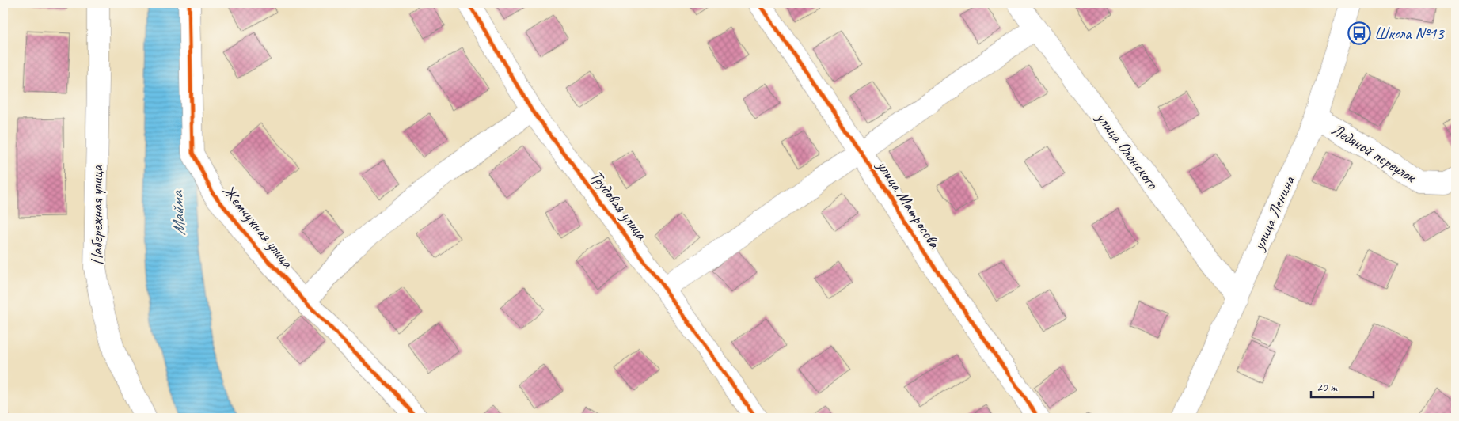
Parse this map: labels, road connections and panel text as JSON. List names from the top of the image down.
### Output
{
  "streets": {
    "street": [
      "улица Олонского",
      "Ледяной переулок",
      "улица Матросова",
      "Трудовая улица",
      "улица Ленина",
      "Набережная улица",
      "Жемчужная улица"
    ]
  },
  "crossings": [
    ["улица Олонского", "улица Ленина"],
    ["Ледяной переулок", "улица Ленина"]
  ],
  "water": ["Майма"],
  "places": {
    "bus stop": ["Школа №13"]
  },
  "scale_bar": "20 m"
}
